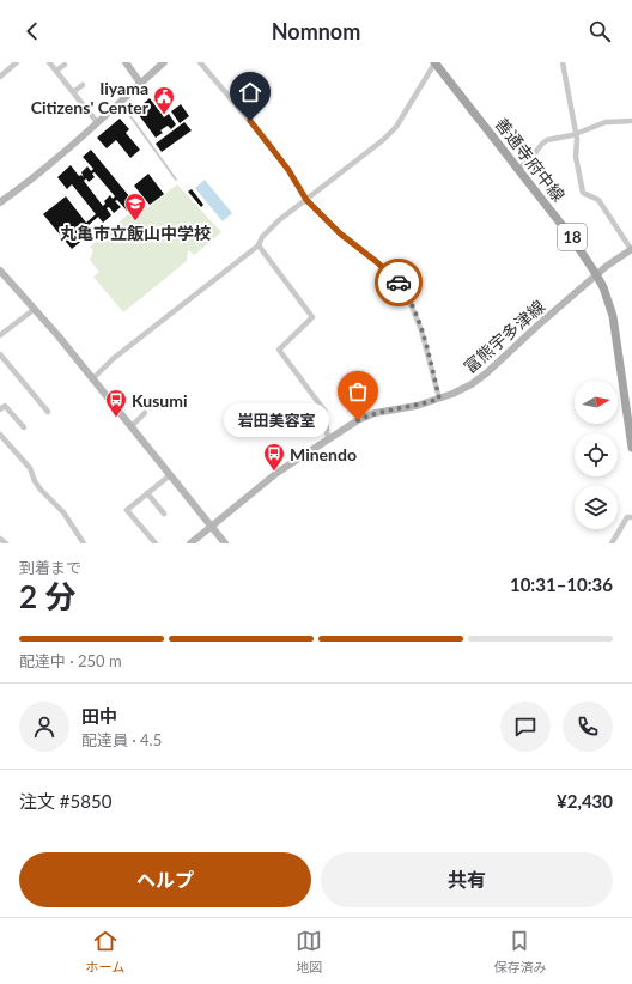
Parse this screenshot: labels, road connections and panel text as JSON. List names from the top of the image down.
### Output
{
  "streets": {
    "main road": ["善通寺府中線", "18"],
    "street": ["富熊宇多津線"]
  },
  "crossings": [
    ["善通寺府中線", "富熊宇多津線"]
  ],
  "places": {
    "public building": ["Iiyama Citizens' Center"],
    "school or university": ["丸亀市立飯山中学校"],
    "bus stop": ["Kusumi", "Minendo"],
    "other": ["岩田美容室"]
  },
  "north": "right",
  "page": {
    "header": "Nomnom",
    "bubble": "岩田美容室",
    "heading": ["2 分", "到着まで", "10:31–10:36"],
    "panel": [
      "田中",
      "配達員 · 4.5",
      "注文 #5850",
      "¥2,430"
    ],
    "bar": "配達中 · 250 m",
    "buttons": ["ヘルプ", "共有"],
    "tabs": ["ホーム", "地図", "保存済み"]
  }
}
